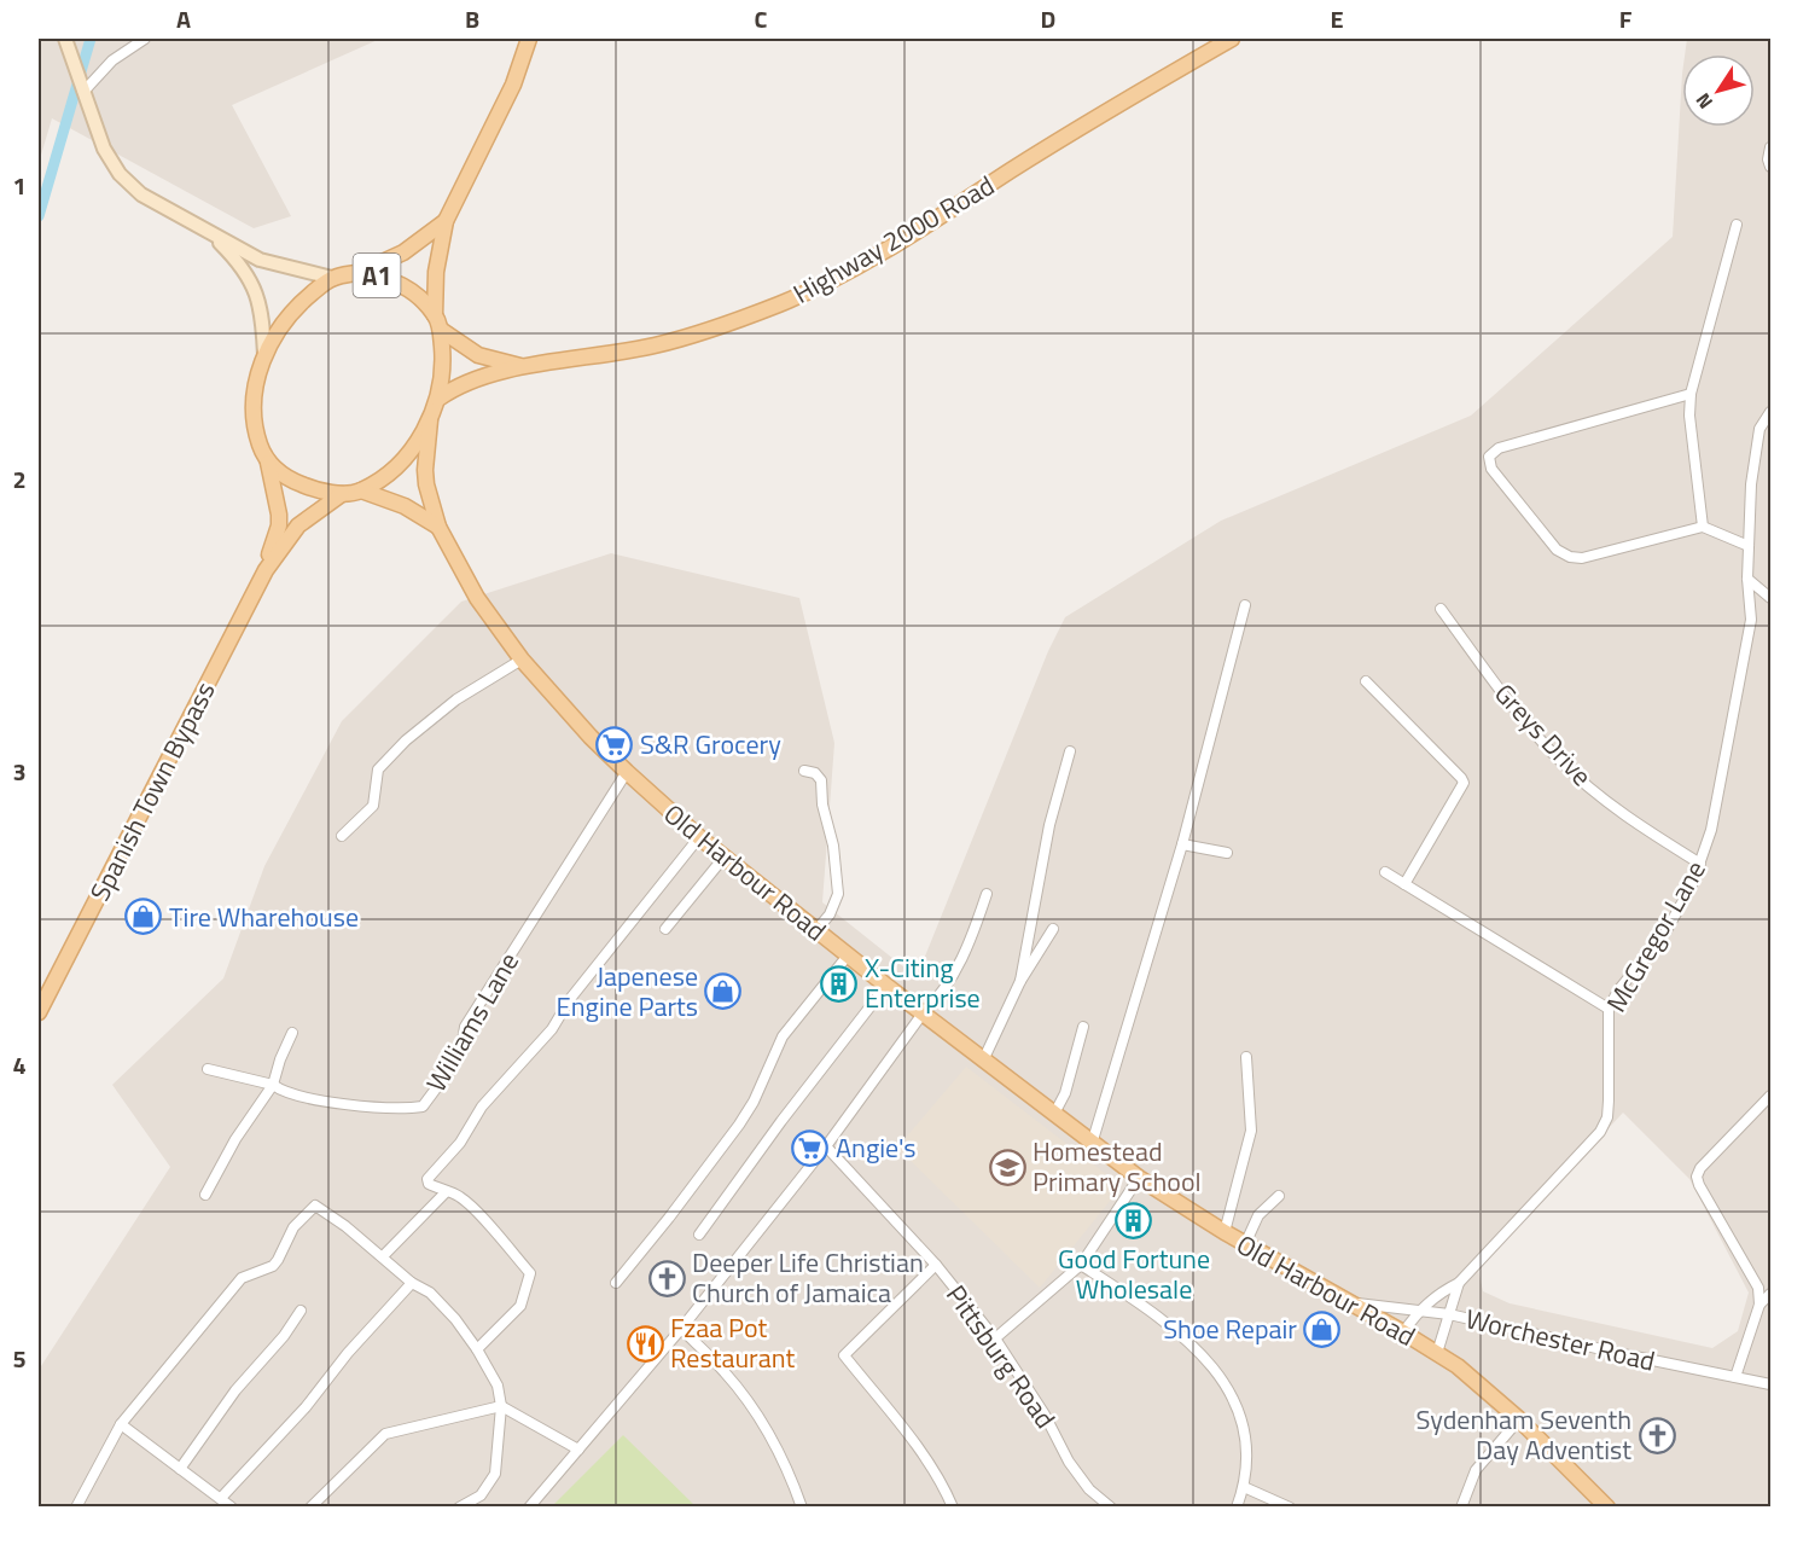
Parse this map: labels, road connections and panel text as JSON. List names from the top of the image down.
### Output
{
  "streets": {
    "main road": [
      "Highway 2000 Road",
      "A1",
      "Spanish Town Bypass",
      "Old Harbour Road"
    ],
    "street": [
      "Greys Drive",
      "McGregor Lane",
      "Williams Lane",
      "Worchester Road",
      "Pittsburg Road"
    ]
  },
  "crossings": [
    ["Highway 2000 Road", "A1"],
    ["Highway 2000 Road", "Spanish Town Bypass"],
    ["Highway 2000 Road", "Old Harbour Road"],
    ["A1", "Spanish Town Bypass"],
    ["A1", "Old Harbour Road"],
    ["Greys Drive", "McGregor Lane"],
    ["Spanish Town Bypass", "Old Harbour Road"],
    ["Old Harbour Road", "McGregor Lane"],
    ["Old Harbour Road", "Williams Lane"],
    ["Old Harbour Road", "Worchester Road"],
    ["McGregor Lane", "Worchester Road"]
  ],
  "places": {
    "supermarket": ["S&R Grocery", "Angie's"],
    "shop": ["Tire Wharehouse", "Japenese Engine Parts", "Shoe Repair"],
    "building": ["X-Citing Enterprise", "Good Fortune Wholesale"],
    "school or university": ["Homestead Primary School"],
    "church": ["Deeper Life Christian Church of Jamaica", "Sydenham Seventh Day Adventist"],
    "restaurant": ["Fzaa Pot Restaurant"]
  },
  "north": "bottom left",
  "grid": {
    "columns": [
      "A",
      "B",
      "C",
      "D",
      "E",
      "F"
    ],
    "rows": [
      "1",
      "2",
      "3",
      "4",
      "5"
    ]
  }
}
